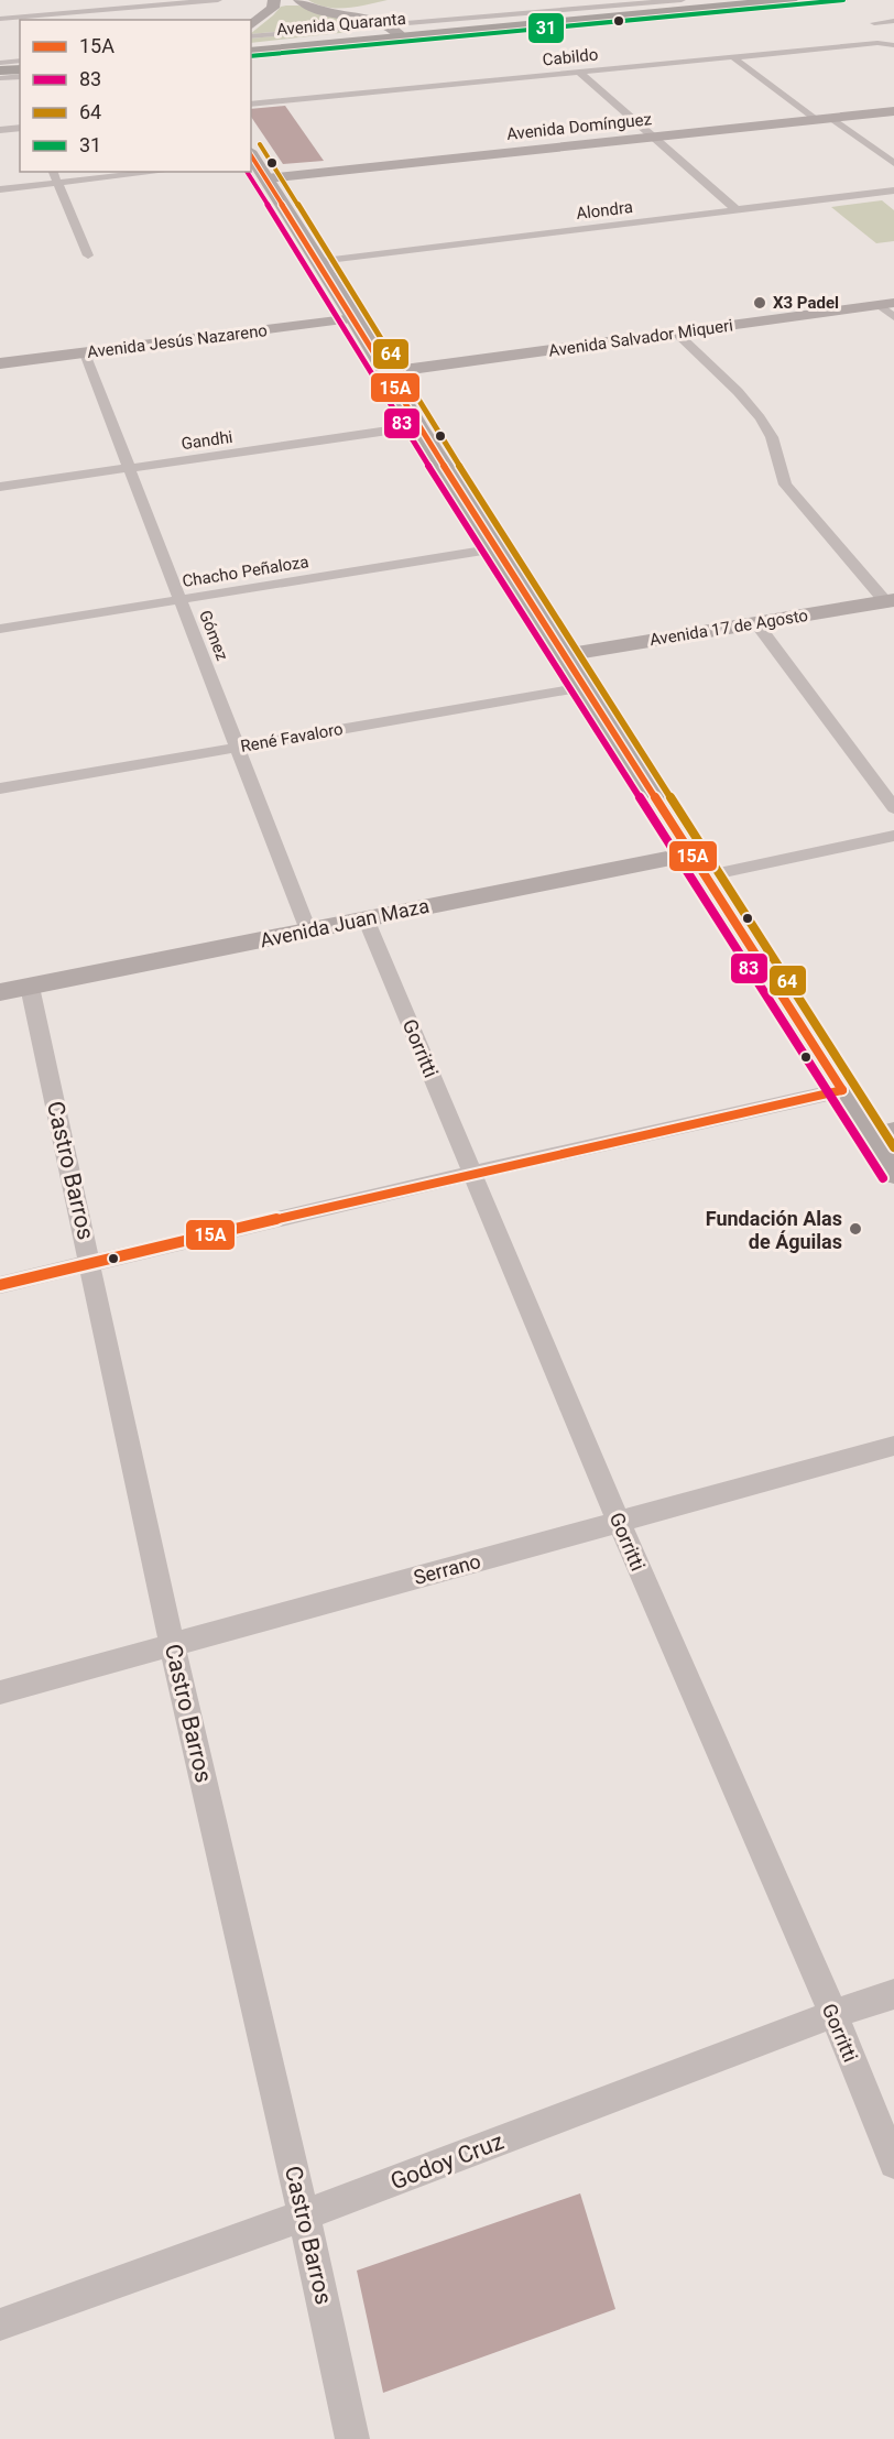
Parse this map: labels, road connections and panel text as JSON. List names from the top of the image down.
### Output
{
  "streets": {
    "highway": ["Avenida Quaranta"],
    "main road": [
      "Avenida Domínguez",
      "Avenida Salvador Miqueri",
      "Avenida Jesús Nazareno",
      "Avenida 17 de Agosto",
      "Avenida Juan Maza"
    ],
    "street": [
      "Cabildo",
      "Alondra",
      "Gandhi",
      "Chacho Peñaloza",
      "Gómez",
      "René Favaloro",
      "Gorritti",
      "Castro Barros",
      "Serrano",
      "Godoy Cruz"
    ]
  },
  "crossings": [
    ["Avenida Jesús Nazareno", "Gómez"],
    ["Gandhi", "Gómez"],
    ["Chacho Peñaloza", "Gómez"],
    ["Gómez", "René Favaloro"],
    ["Gómez", "Avenida Juan Maza"],
    ["Avenida Juan Maza", "Gorritti"],
    ["Avenida Juan Maza", "Castro Barros"],
    ["Gorritti", "Serrano"],
    ["Gorritti", "Godoy Cruz"],
    ["Castro Barros", "Serrano"],
    ["Castro Barros", "Godoy Cruz"]
  ],
  "places": ["X3 Padel", "Fundación Alas de Águilas"],
  "lines": [
    "transit line 31",
    "transit line 64",
    "transit line 15A",
    "transit line 83"
  ],
  "legend": [
    "15A",
    "83",
    "64",
    "31"
  ]
}
